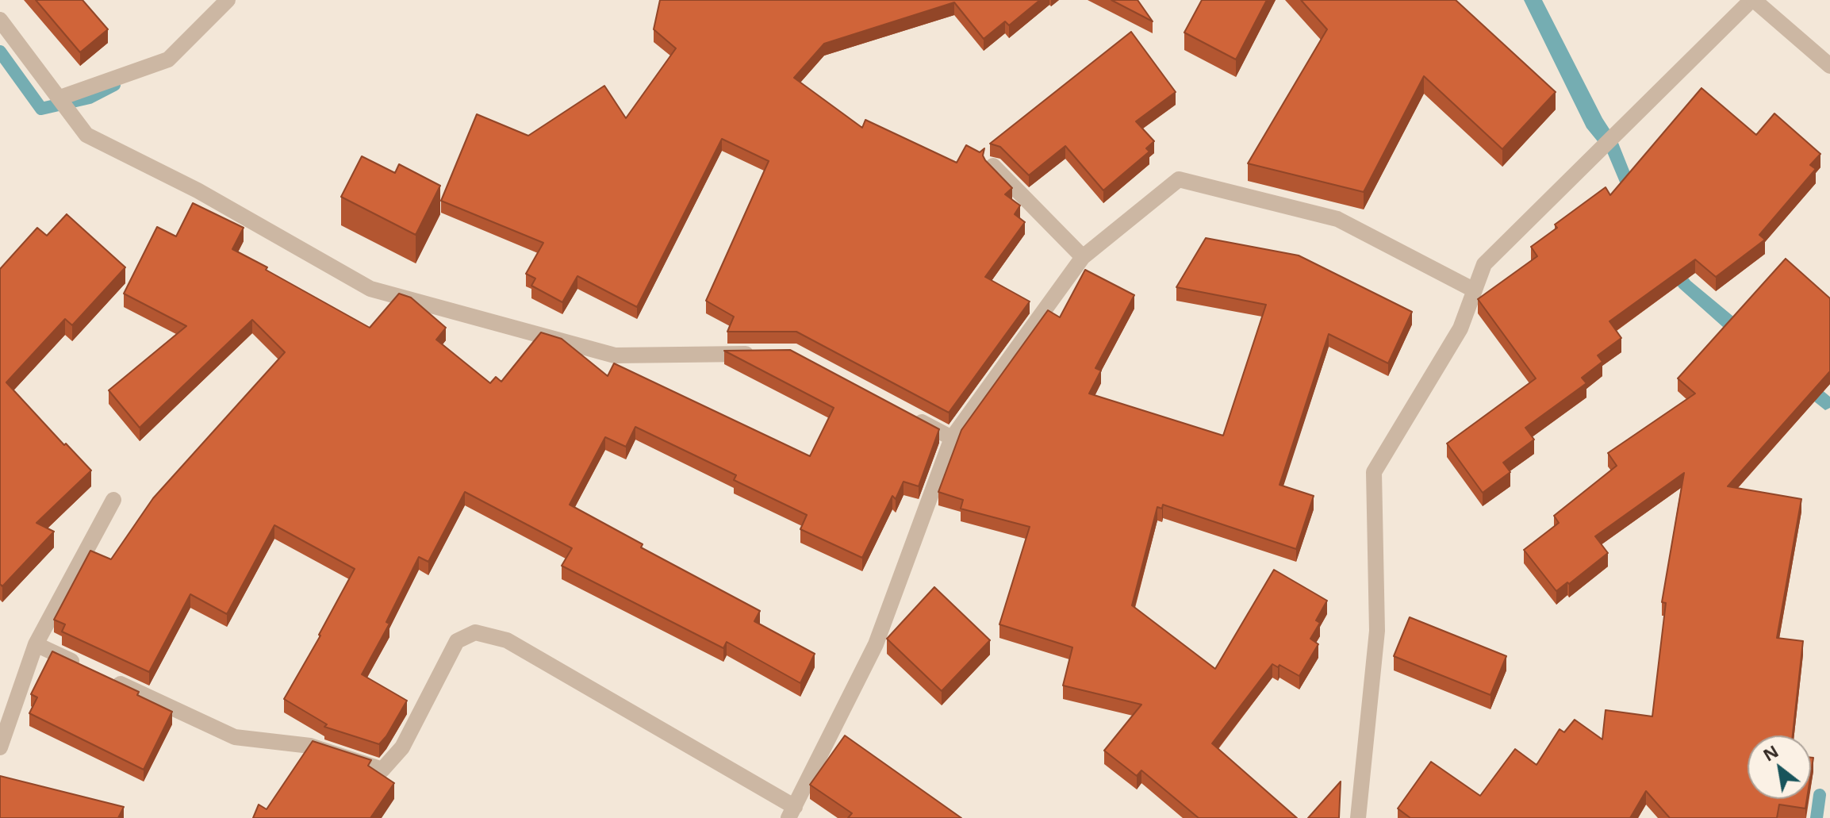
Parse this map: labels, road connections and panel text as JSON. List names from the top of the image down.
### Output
{
  "north": "top left"
}
